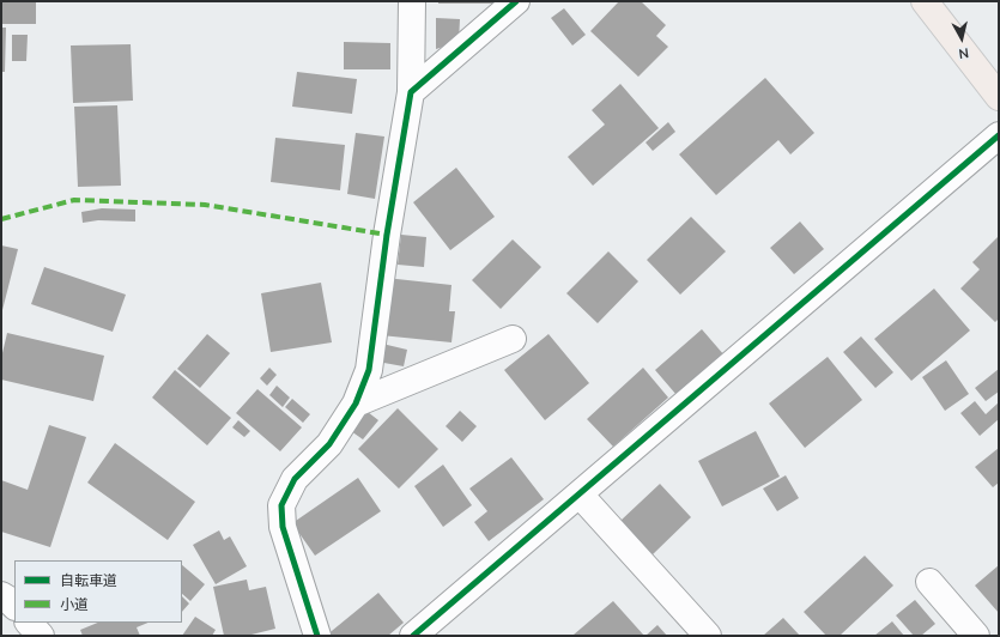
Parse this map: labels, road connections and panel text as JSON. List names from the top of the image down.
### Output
{
  "legend": ["自転車道", "小道"],
  "north": "bottom"
}
